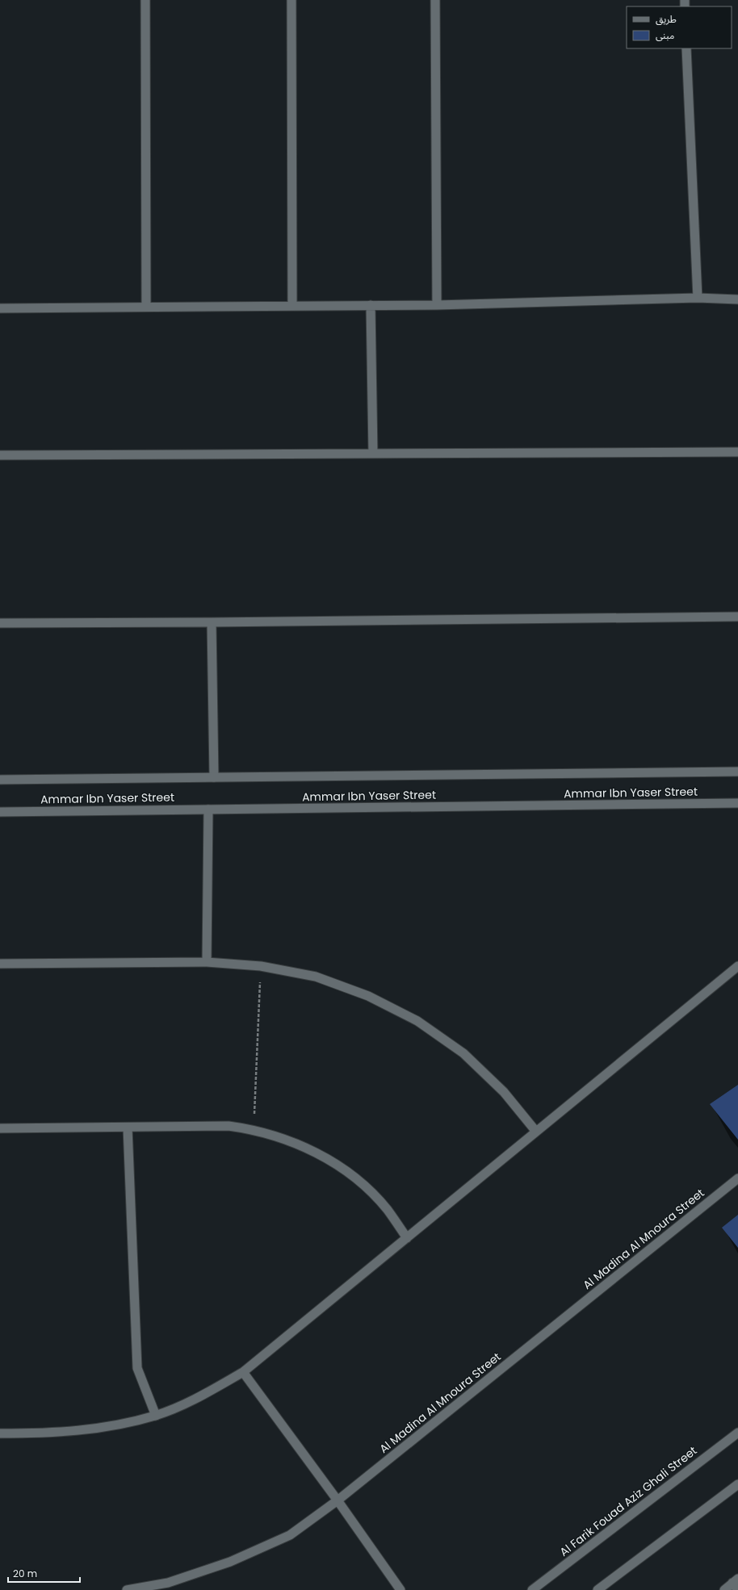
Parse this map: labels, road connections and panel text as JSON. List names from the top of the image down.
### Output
{
  "streets": {
    "street": ["Ammar Ibn Yaser Street", "Al Madina Al Mnoura Street", "Al Farik Fouad Aziz Ghali Street"]
  },
  "legend": ["طريق", "مبنى"],
  "scale_bar": "20 m"
}
